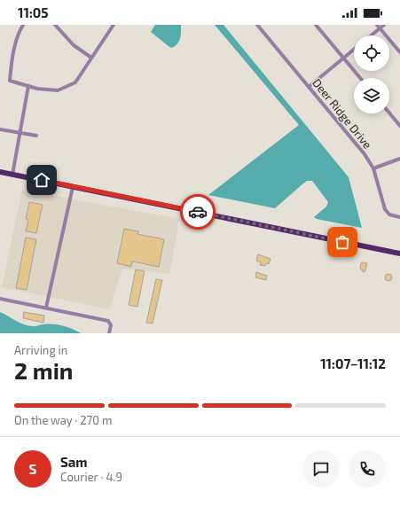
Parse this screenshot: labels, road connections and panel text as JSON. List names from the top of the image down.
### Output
{
  "streets": {
    "street": ["Deer Ridge Drive"]
  },
  "page": {
    "status": "11:05",
    "heading": ["2 min", "Arriving in", "11:07–11:12"],
    "panel": ["Sam", "Courier · 4.9"],
    "bar": "On the way · 270 m",
    "round": "S"
  }
}
